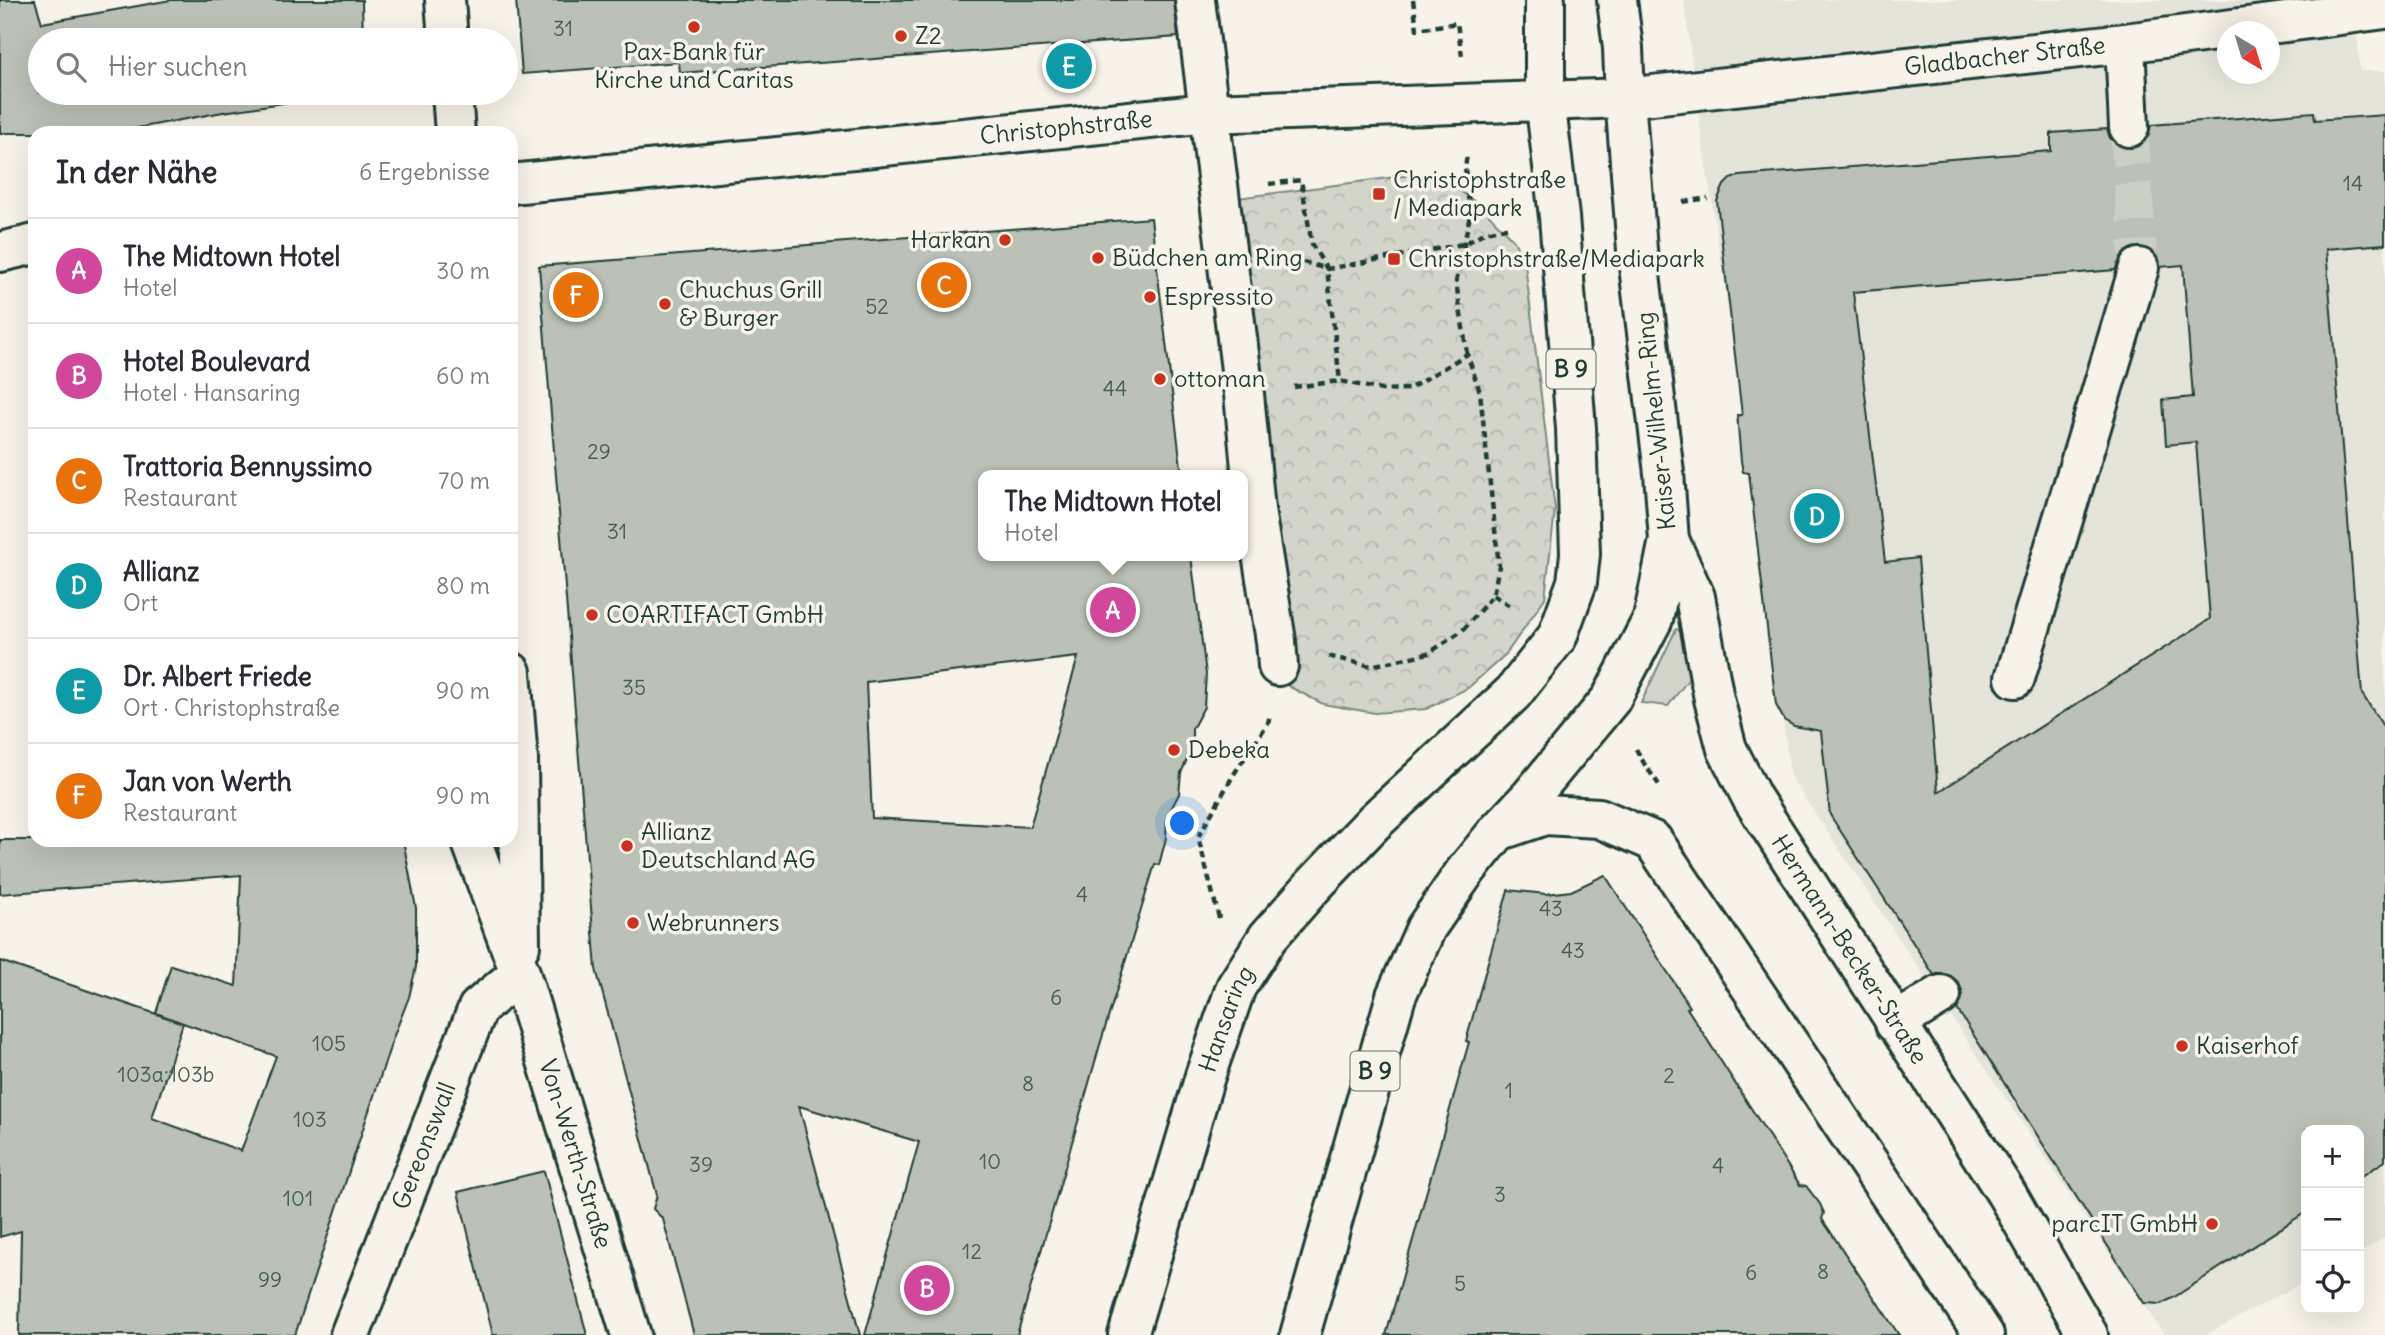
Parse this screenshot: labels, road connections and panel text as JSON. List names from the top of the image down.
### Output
{
  "streets": {
    "street": [
      "Gladbacher Straße",
      "Christophstraße",
      "B 9",
      "Kaiser-Wilhelm-Ring",
      "Hermann-Becker-Straße",
      "Hansaring",
      "Gereonswall",
      "Von-Werth-Straße"
    ]
  },
  "crossings": [
    ["Gladbacher Straße", "Christophstraße"],
    ["Gladbacher Straße", "Kaiser-Wilhelm-Ring"],
    ["Christophstraße", "B 9"],
    ["Christophstraße", "Kaiser-Wilhelm-Ring"],
    ["B 9", "Kaiser-Wilhelm-Ring"],
    ["B 9", "Hansaring"],
    ["Kaiser-Wilhelm-Ring", "Hermann-Becker-Straße"],
    ["Gereonswall", "Von-Werth-Straße"]
  ],
  "places": {
    "other": [
      "Pax-Bank für Kirche und Caritas",
      "Z2",
      "Harkan",
      "Büdchen am Ring",
      "Espressito",
      "Chuchus Grill & Burger",
      "ottoman",
      "COARTIFACT GmbH",
      "Debeka",
      "Allianz Deutschland AG",
      "Webrunners",
      "Kaiserhof",
      "parcIT GmbH"
    ],
    "transit": ["Christophstraße / Mediapark", "Christophstraße/Mediapark"]
  },
  "house_numbers": [
    "31",
    "14",
    "52",
    "44",
    "29",
    "31",
    "35",
    "4",
    "43",
    "43",
    "6",
    "105",
    "103a;103b",
    "2",
    "8",
    "1",
    "103",
    "10",
    "39",
    "4",
    "3",
    "101",
    "12",
    "8",
    "6",
    "99",
    "5"
  ],
  "north": "bottom right",
  "page": {
    "search": "Hier suchen",
    "pins": [
      "E",
      "C",
      "F",
      "D",
      "A",
      "B"
    ],
    "heading": ["In der Nähe", "6 Ergebnisse"],
    "list": [
      {
        "mark": "A",
        "name": "The Midtown Hotel",
        "note": "Hotel",
        "value": "30 m"
      },
      {
        "mark": "B",
        "name": "Hotel Boulevard",
        "note": "Hotel · Hansaring",
        "value": "60 m"
      },
      {
        "mark": "C",
        "name": "Trattoria Bennyssimo",
        "note": "Restaurant",
        "value": "70 m"
      },
      {
        "mark": "D",
        "name": "Allianz",
        "note": "Ort",
        "value": "80 m"
      },
      {
        "mark": "E",
        "name": "Dr. Albert Friede",
        "note": "Ort · Christophstraße",
        "value": "90 m"
      },
      {
        "mark": "F",
        "name": "Jan von Werth",
        "note": "Restaurant",
        "value": "90 m"
      }
    ],
    "popup": ["The Midtown Hotel", "Hotel"],
    "map_buttons": ["+", "−"]
  }
}
